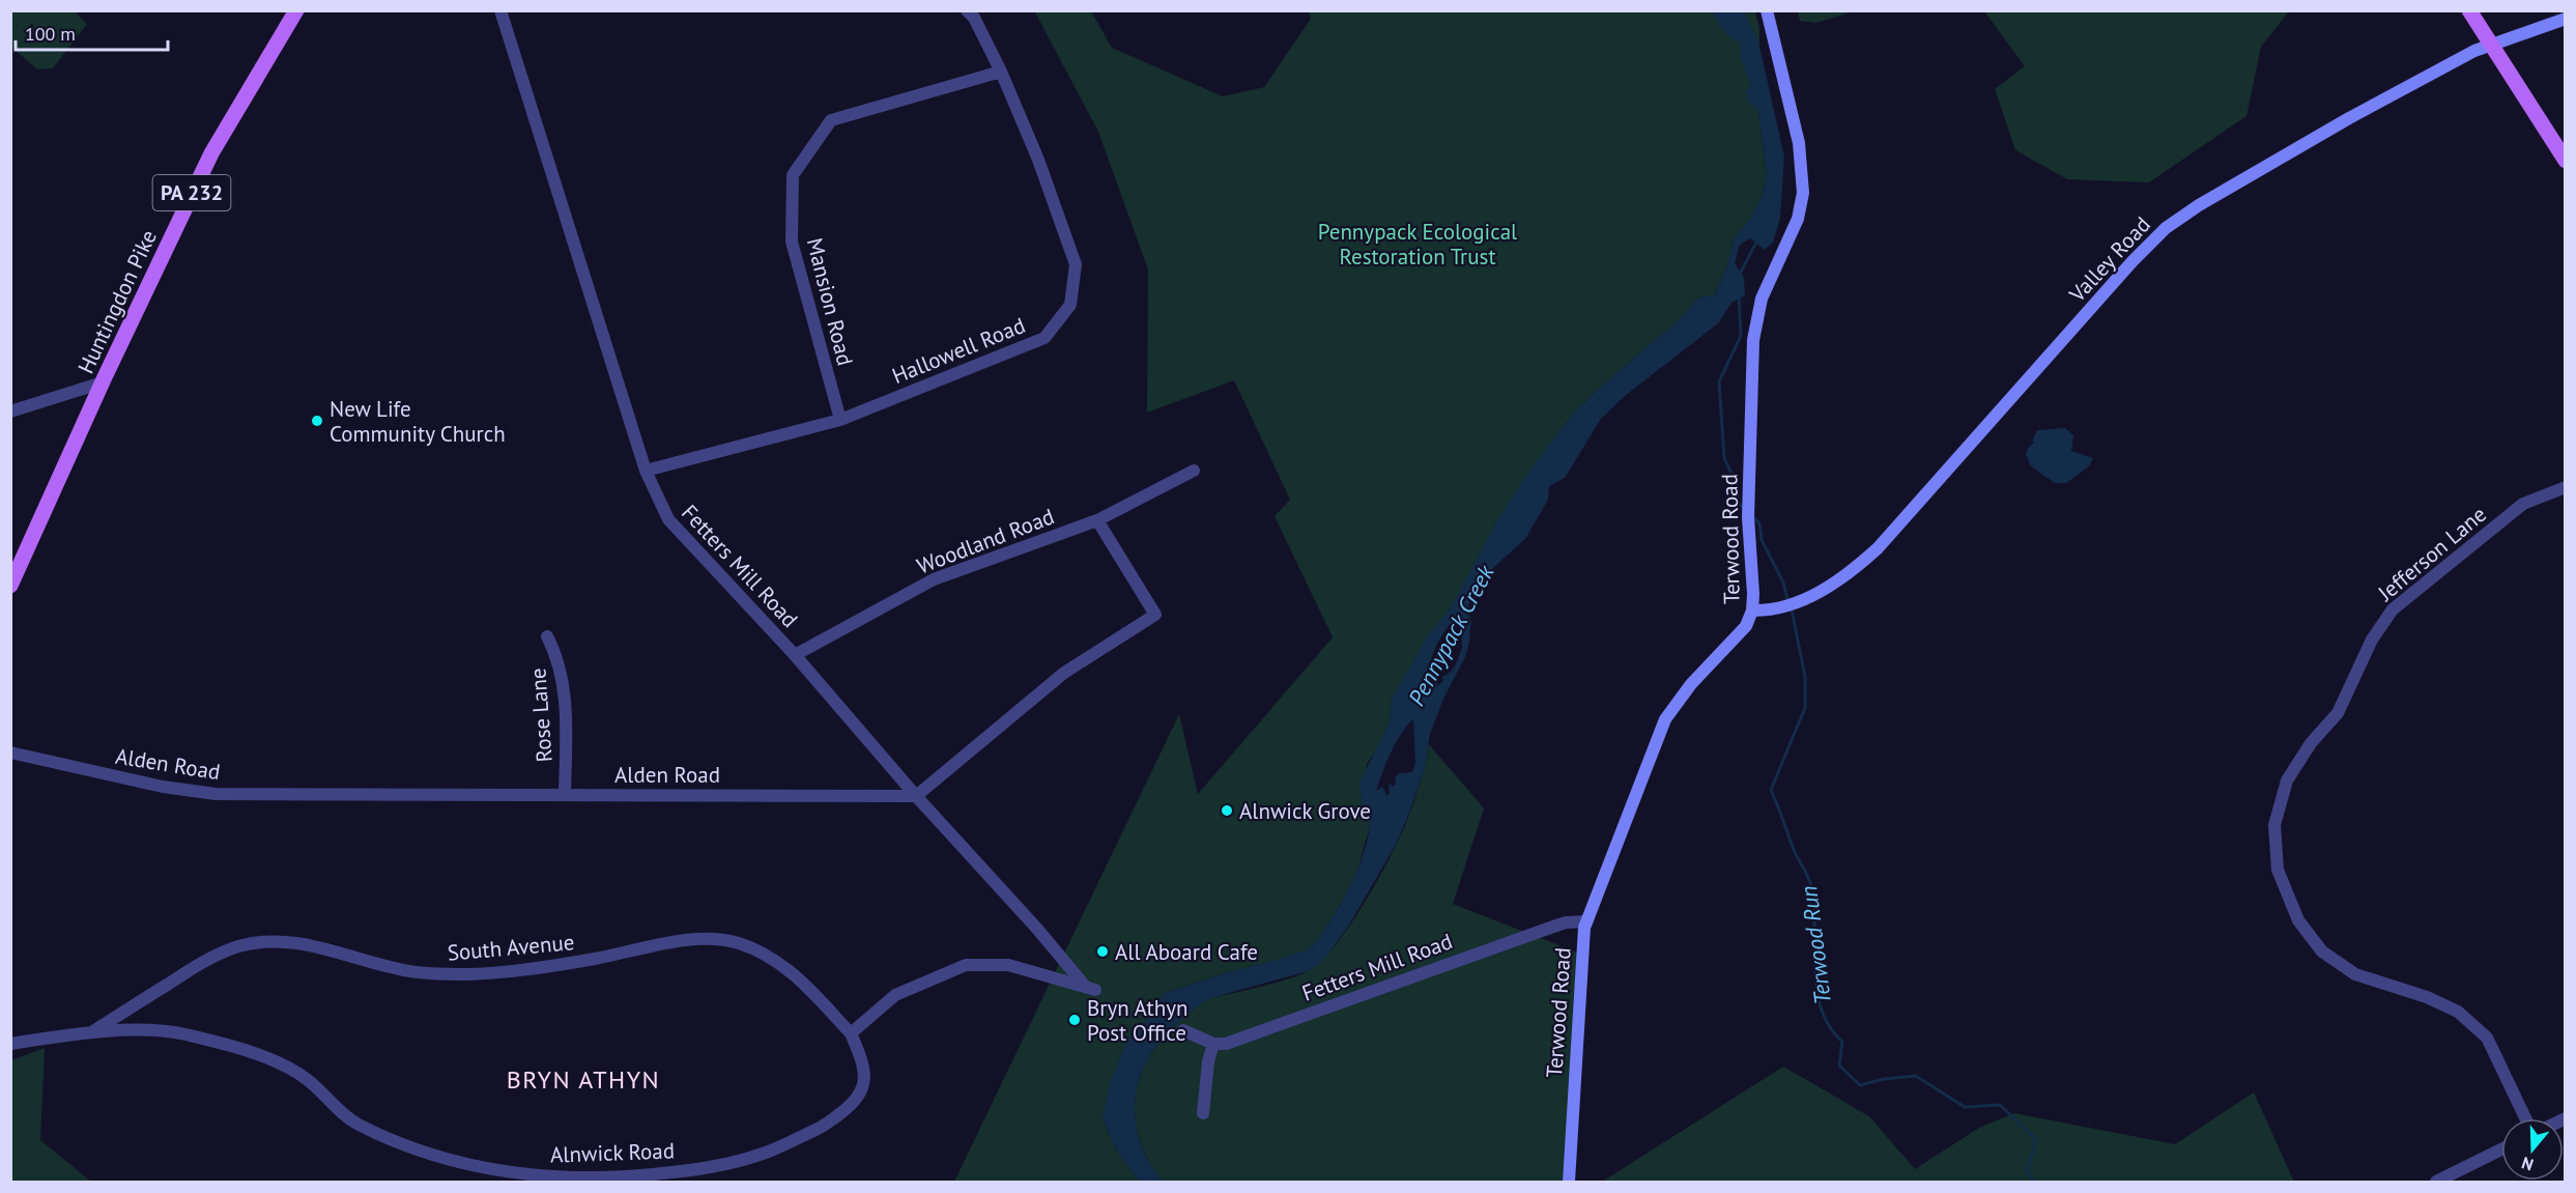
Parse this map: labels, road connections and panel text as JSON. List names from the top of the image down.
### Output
{
  "streets": {
    "main road": ["PA 232", "Huntingdon Pike"],
    "street": [
      "Valley Road",
      "Mansion Road",
      "Hallowell Road",
      "Terwood Road",
      "Woodland Road",
      "Jefferson Lane",
      "Fetters Mill Road",
      "Rose Lane",
      "Alden Road",
      "South Avenue",
      "Alnwick Road"
    ]
  },
  "crossings": [
    ["Valley Road", "Terwood Road"],
    ["Mansion Road", "Hallowell Road"],
    ["Hallowell Road", "Fetters Mill Road"],
    ["Terwood Road", "Fetters Mill Road"],
    ["Woodland Road", "Fetters Mill Road"],
    ["Fetters Mill Road", "Alden Road"],
    ["Fetters Mill Road", "South Avenue"],
    ["Fetters Mill Road", "Alnwick Road"],
    ["Rose Lane", "Alden Road"],
    ["South Avenue", "Alnwick Road"]
  ],
  "districts": ["BRYN ATHYN"],
  "water": ["Pennypack Creek", "Terwood Run"],
  "parks": ["Pennypack Ecological Restoration Trust"],
  "places": [
    "New Life Community Church",
    "Alnwick Grove",
    "All Aboard Cafe",
    "Bryn Athyn Post Office"
  ],
  "scale_bar": "100 m",
  "north": "bottom"
}
